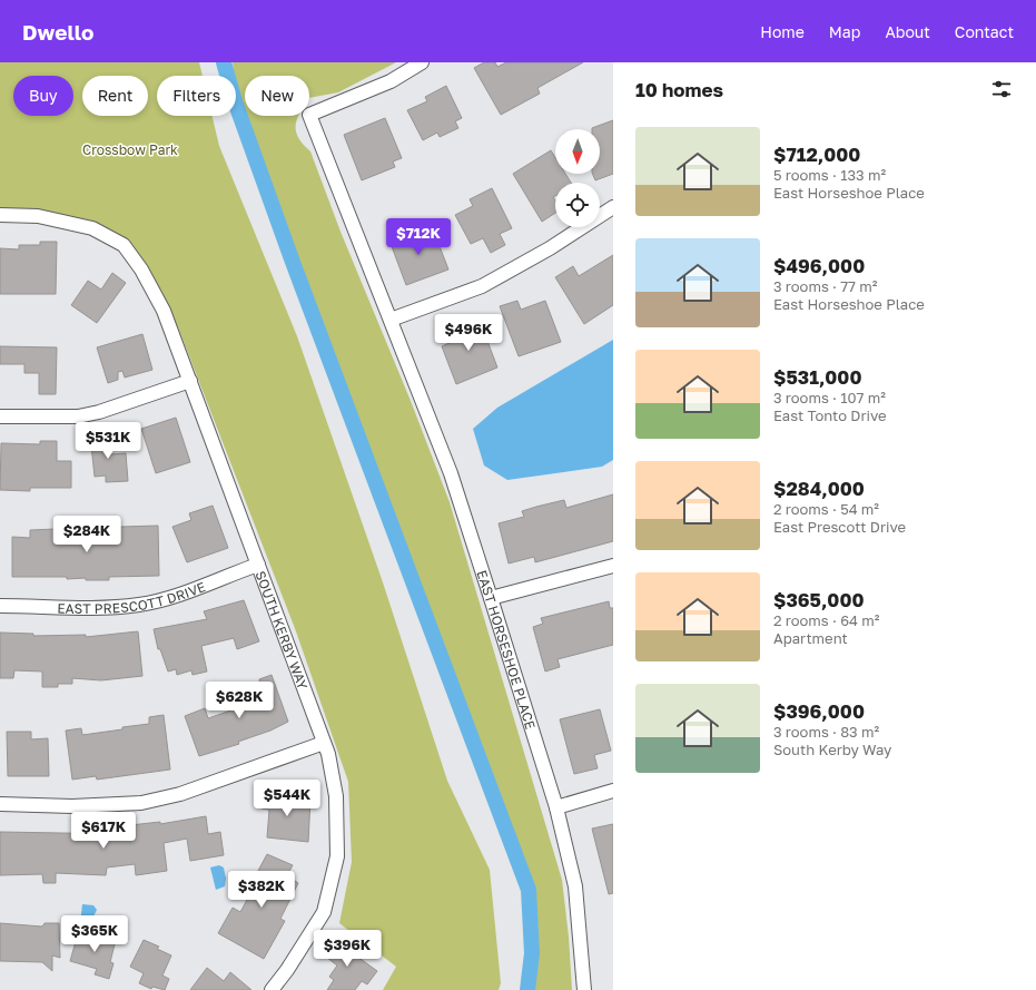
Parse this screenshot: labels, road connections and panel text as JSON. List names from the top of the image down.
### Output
{
  "streets": {
    "street": ["EAST PRESCOTT DRIVE", "SOUTH KERBY WAY", "EAST HORSESHOE PLACE"]
  },
  "crossings": [
    ["EAST PRESCOTT DRIVE", "SOUTH KERBY WAY"]
  ],
  "parks": ["Crossbow Park"],
  "north": "bottom",
  "page": {
    "header": "Dwello",
    "nav": [
      "Home",
      "Map",
      "About",
      "Contact"
    ],
    "heading": "10 homes",
    "chip": [
      "Buy",
      "Rent",
      "Filters",
      "New"
    ],
    "list": [
      {
        "name": "$712,000",
        "note": "5 rooms · 133 m² · East Horseshoe Place"
      },
      {
        "name": "$496,000",
        "note": "3 rooms · 77 m² · East Horseshoe Place"
      },
      {
        "name": "$531,000",
        "note": "3 rooms · 107 m² · East Tonto Drive"
      },
      {
        "name": "$284,000",
        "note": "2 rooms · 54 m² · East Prescott Drive"
      },
      {
        "name": "$365,000",
        "note": "2 rooms · 64 m² · Apartment"
      },
      {
        "name": "$396,000",
        "note": "3 rooms · 83 m² · South Kerby Way"
      }
    ],
    "price": [
      "$712K",
      "$496K",
      "$531K",
      "$284K",
      "$628K",
      "$544K",
      "$617K",
      "$382K",
      "$365K",
      "$396K"
    ]
  }
}
